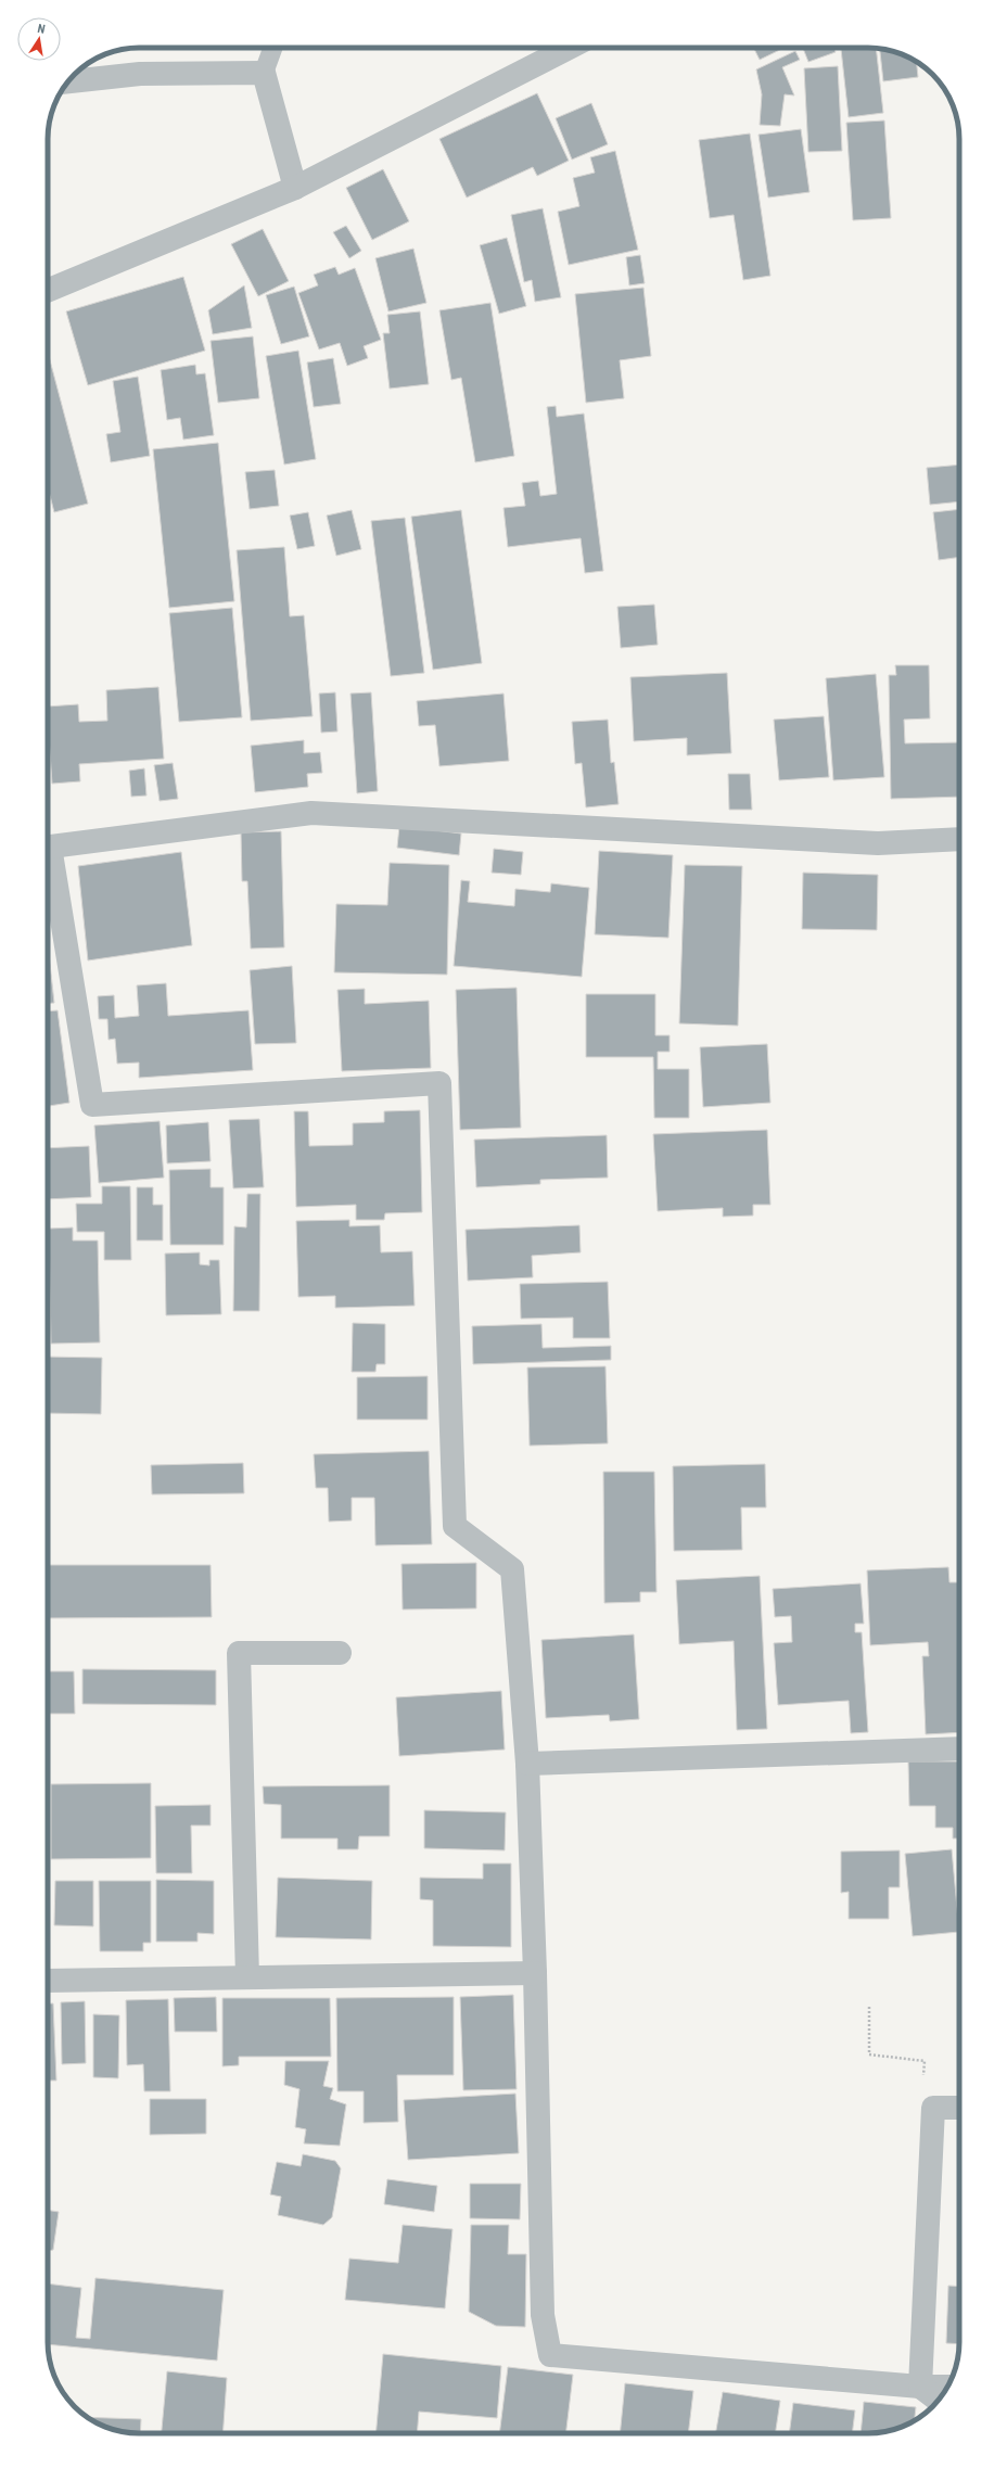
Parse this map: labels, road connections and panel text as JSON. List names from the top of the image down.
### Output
{
  "north": "top"
}
